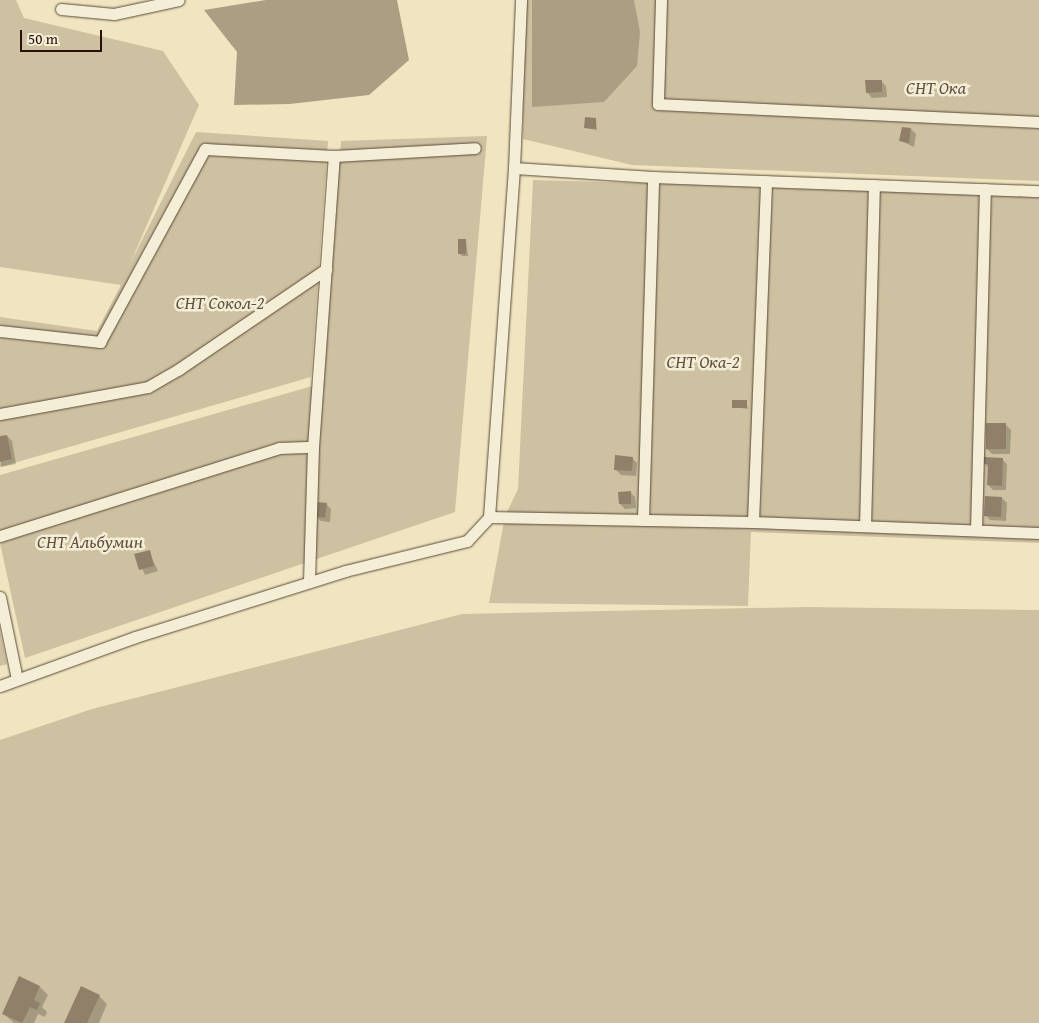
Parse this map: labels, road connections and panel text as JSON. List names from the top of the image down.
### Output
{
  "parks": [
    "СНТ Ока",
    "СНТ Сокол-2",
    "СНТ Ока-2",
    "СНТ Альбумин"
  ],
  "scale_bar": "50 m"
}
